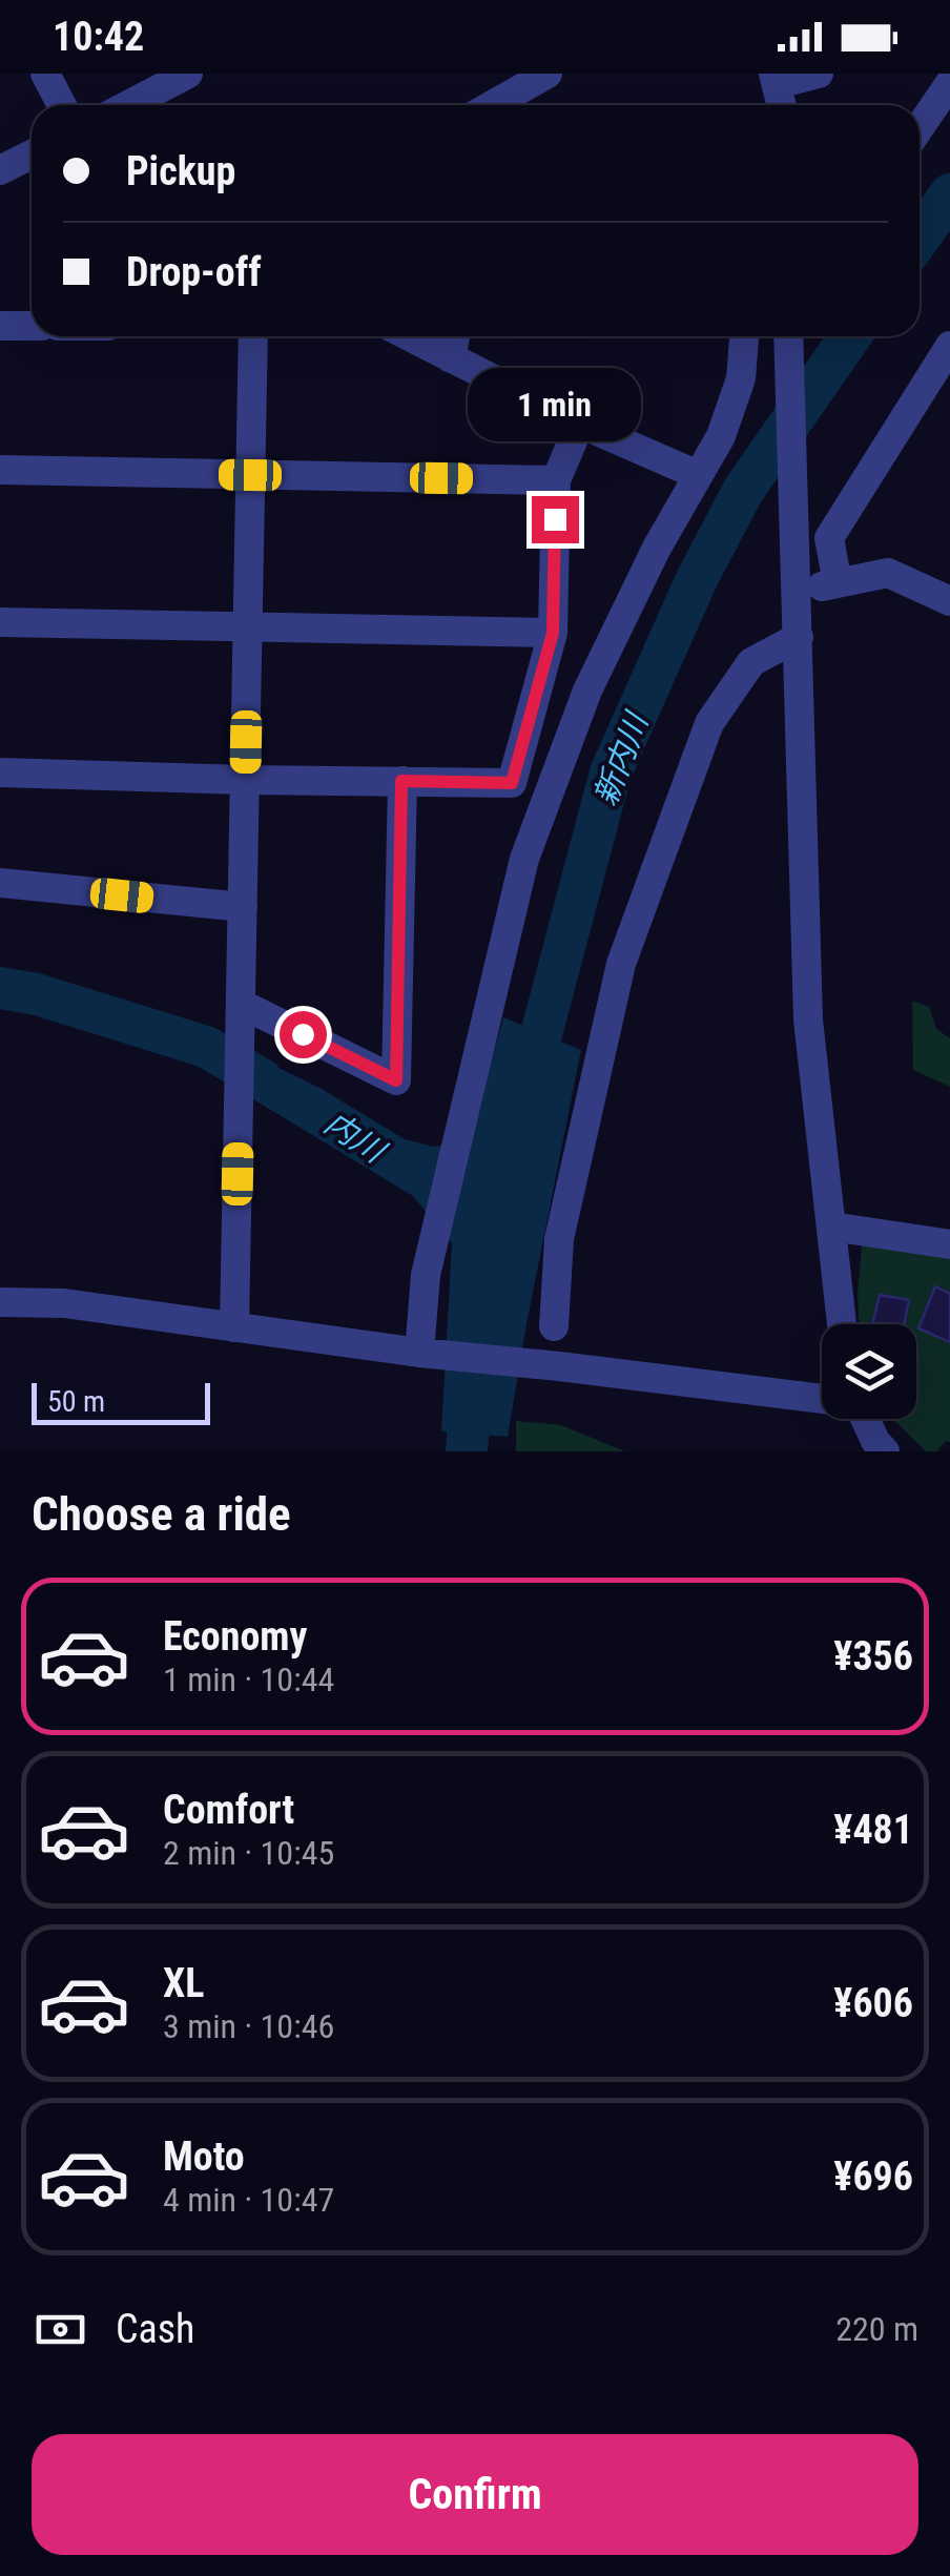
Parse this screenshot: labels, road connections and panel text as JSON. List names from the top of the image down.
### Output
{
  "water": ["新内川", "内川"],
  "scale_bar": "50 m",
  "page": {
    "status": "10:42",
    "banner": ["Pickup", "Drop-off"],
    "bubble": "1 min",
    "scale": "50 m",
    "heading": "Choose a ride",
    "list": [
      {
        "name": "Economy",
        "note": "1 min · 10:44",
        "value": "¥356"
      },
      {
        "name": "Comfort",
        "note": "2 min · 10:45",
        "value": "¥481"
      },
      {
        "name": "XL",
        "note": "3 min · 10:46",
        "value": "¥606"
      },
      {
        "name": "Moto",
        "note": "4 min · 10:47",
        "value": "¥696"
      }
    ],
    "pay": ["Cash", "220 m"],
    "buttons": "Confirm"
  }
}
